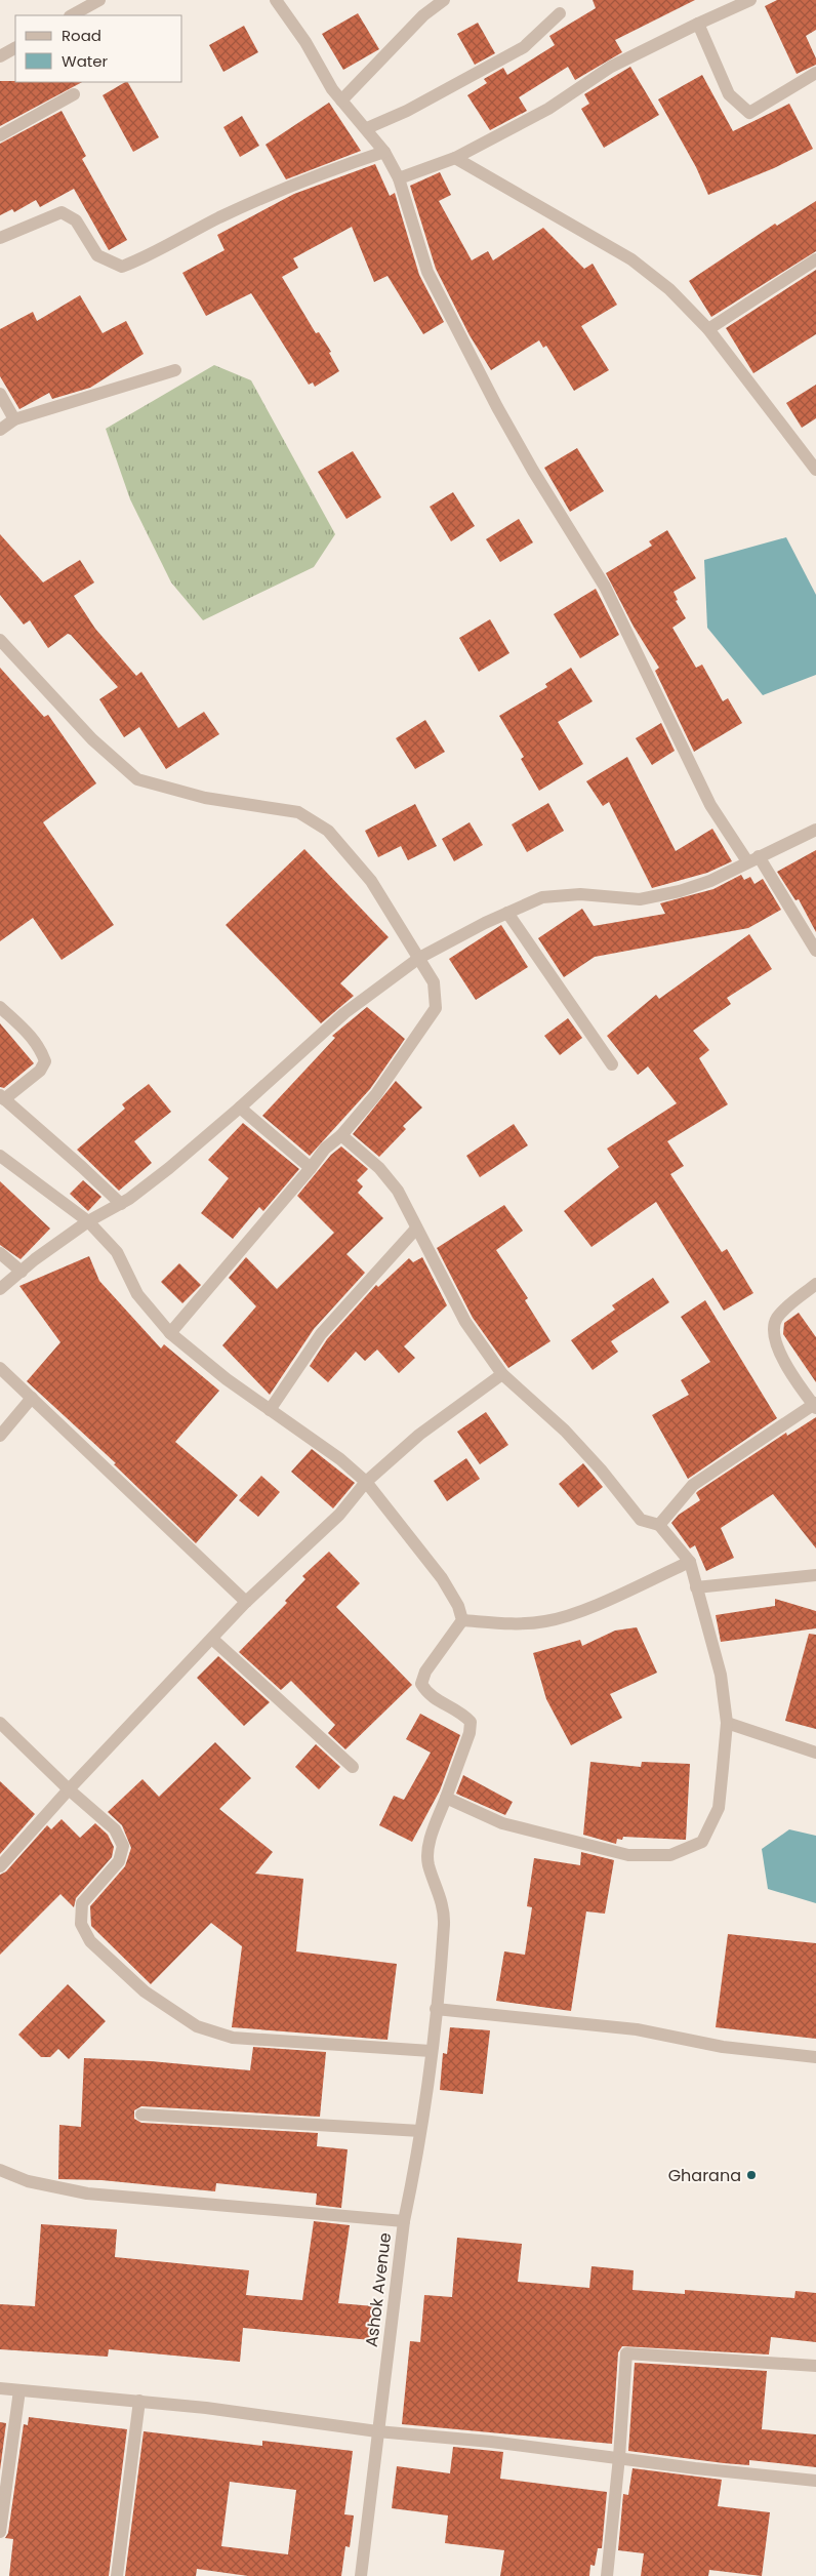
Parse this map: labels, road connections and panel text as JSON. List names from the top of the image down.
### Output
{
  "streets": {
    "street": ["Ashok Avenue"]
  },
  "places": ["Gharana"],
  "legend": ["Road", "Water"]
}
